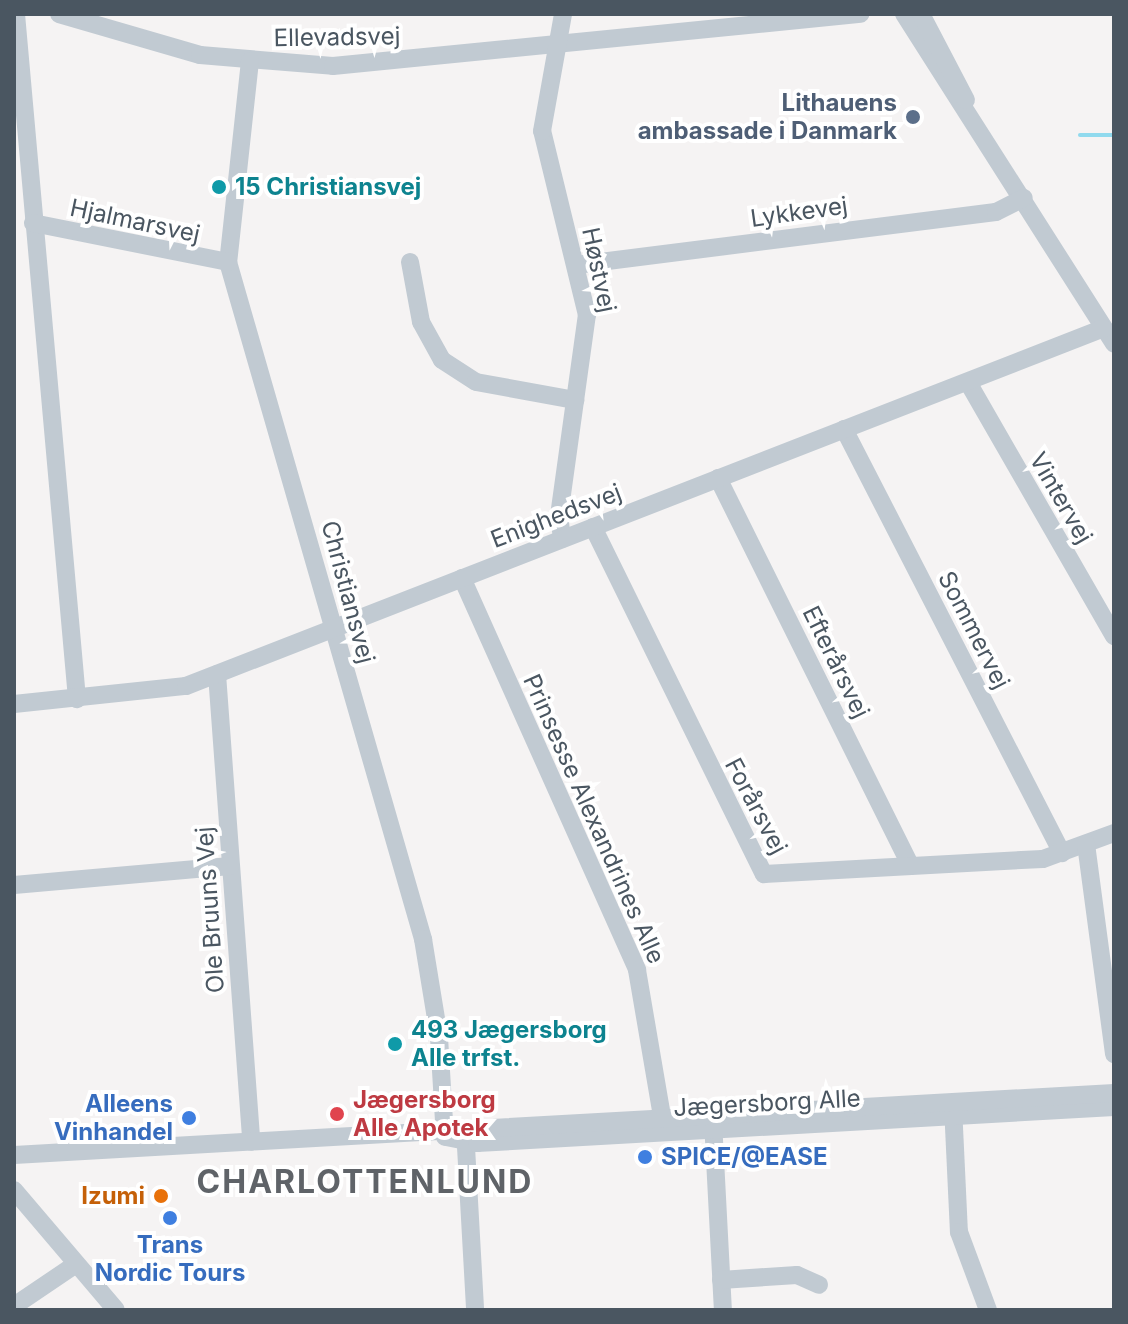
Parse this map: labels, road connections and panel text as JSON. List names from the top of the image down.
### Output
{
  "streets": {
    "street": [
      "Ellevadsvej",
      "Lykkevej",
      "Hjalmarsvej",
      "Høstvej",
      "Vintervej",
      "Enighedsvej",
      "Christiansvej",
      "Sommervej",
      "Efterårsvej",
      "Forårsvej",
      "Prinsesse Alexandrines Alle",
      "Ole Bruuns Vej",
      "Jægersborg Alle"
    ]
  },
  "crossings": [
    ["Ellevadsvej", "Høstvej"],
    ["Ellevadsvej", "Christiansvej"],
    ["Lykkevej", "Høstvej"],
    ["Hjalmarsvej", "Christiansvej"],
    ["Høstvej", "Enighedsvej"],
    ["Vintervej", "Enighedsvej"],
    ["Enighedsvej", "Christiansvej"],
    ["Enighedsvej", "Sommervej"],
    ["Enighedsvej", "Efterårsvej"],
    ["Enighedsvej", "Forårsvej"],
    ["Enighedsvej", "Prinsesse Alexandrines Alle"],
    ["Enighedsvej", "Ole Bruuns Vej"],
    ["Christiansvej", "Jægersborg Alle"],
    ["Sommervej", "Forårsvej"],
    ["Efterårsvej", "Forårsvej"],
    ["Prinsesse Alexandrines Alle", "Jægersborg Alle"],
    ["Ole Bruuns Vej", "Jægersborg Alle"]
  ],
  "districts": ["CHARLOTTENLUND"],
  "places": [
    "Lithauens ambassade i Danmark",
    "15 Christiansvej",
    "493 Jægersborg Alle trfst.",
    "Jægersborg Alle Apotek",
    "Alleens Vinhandel",
    "SPICE/@EASE",
    "Izumi",
    "Trans Nordic Tours"
  ]
}
